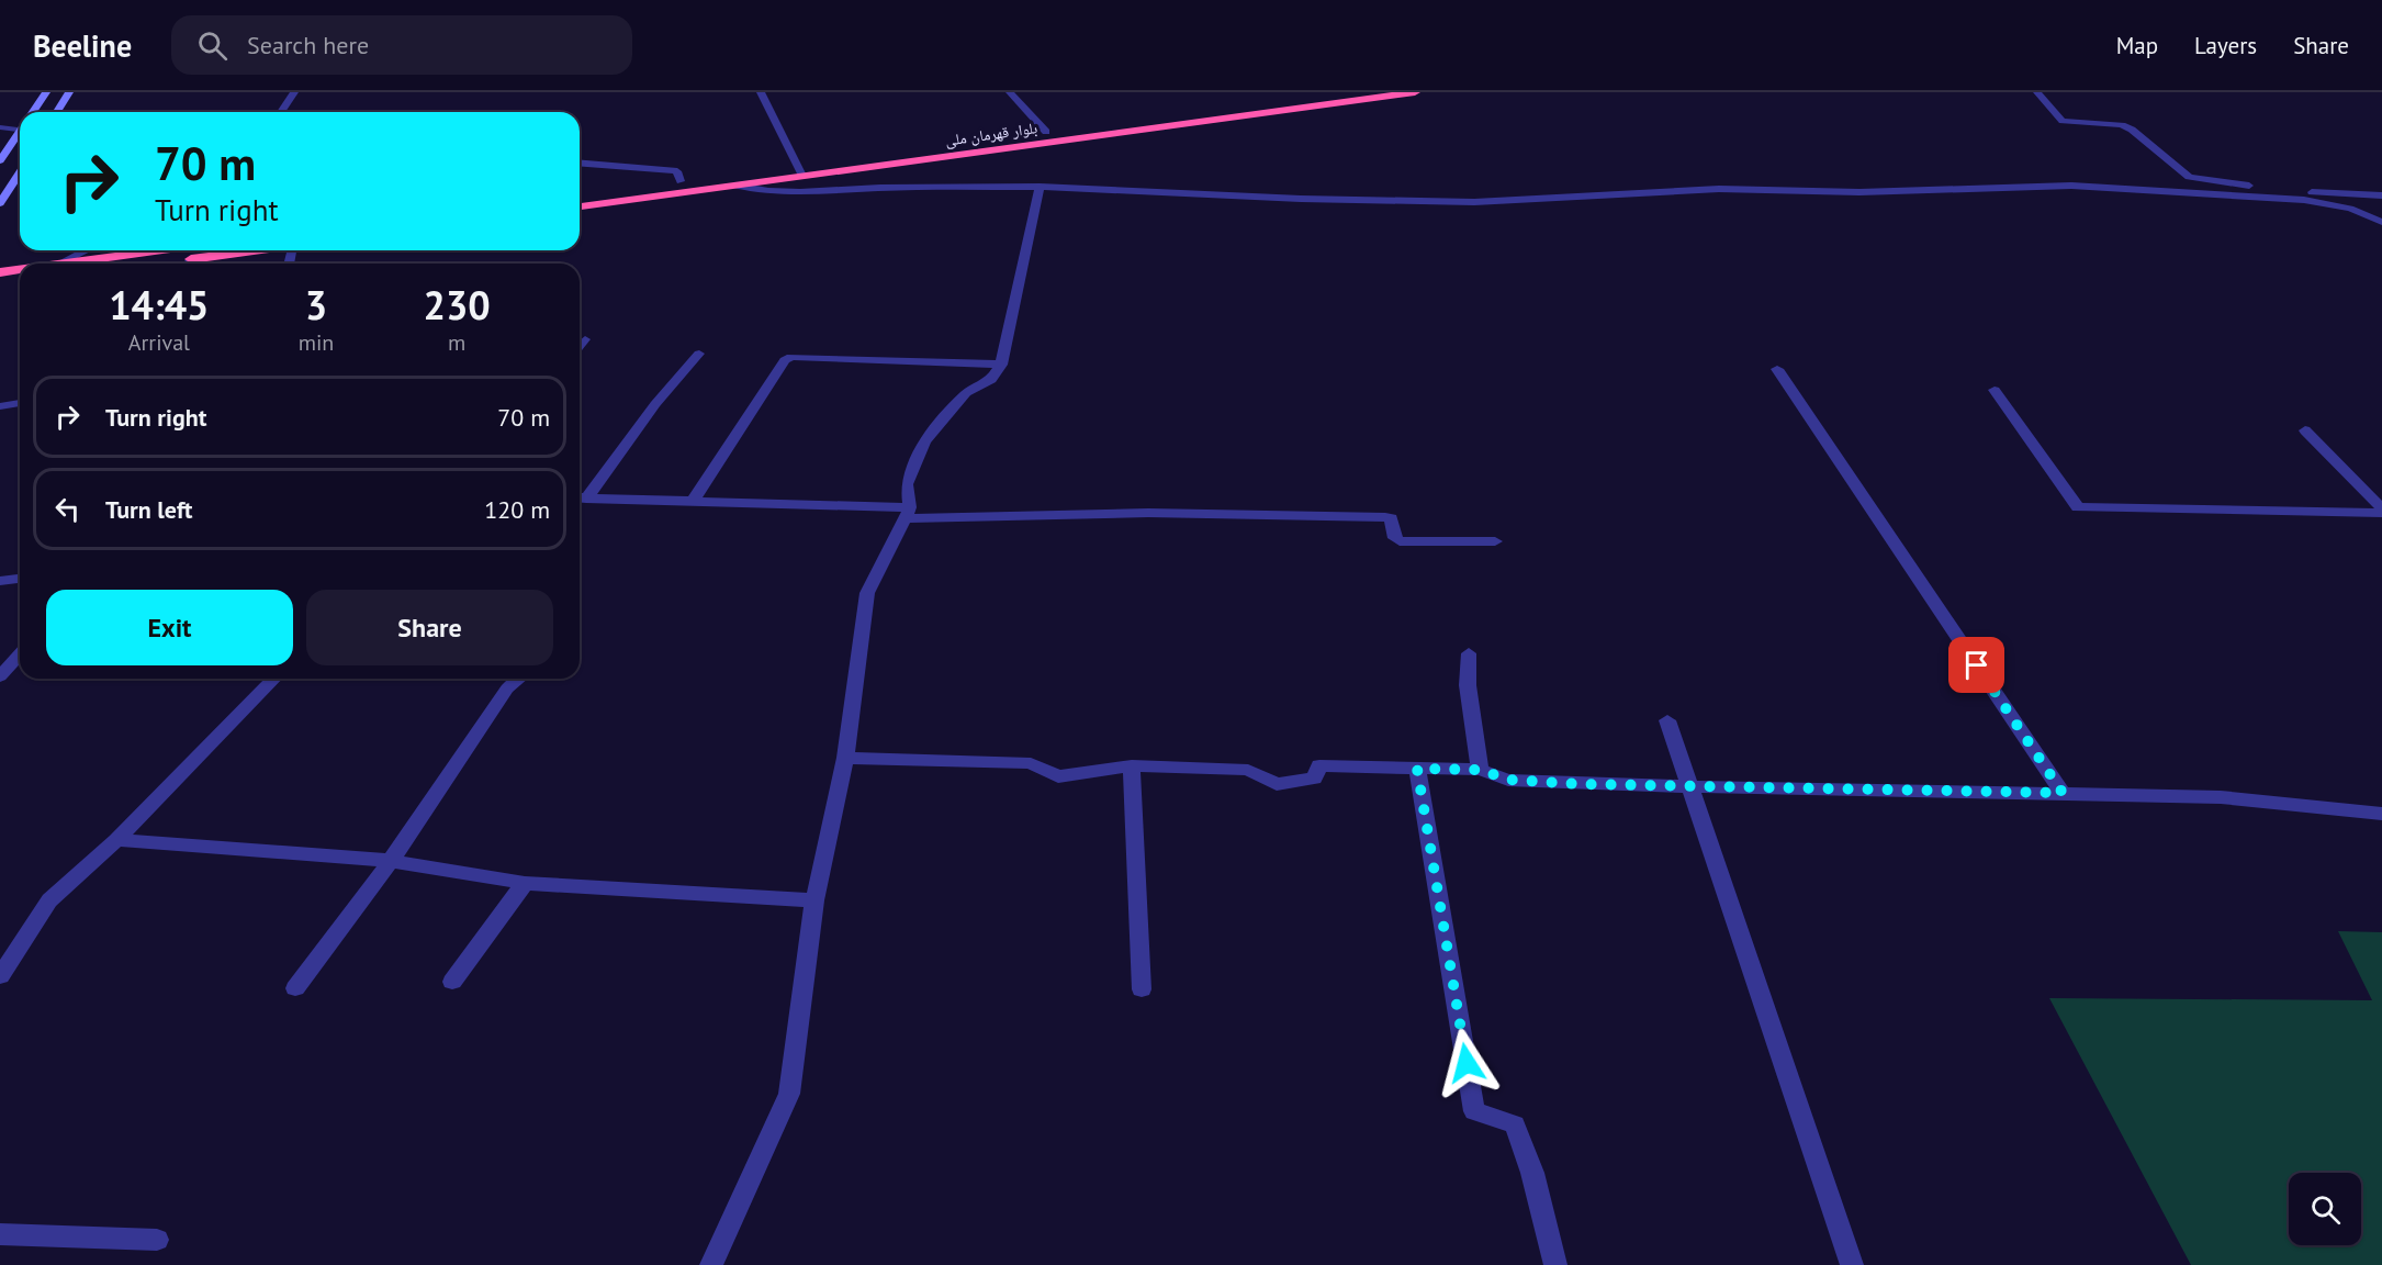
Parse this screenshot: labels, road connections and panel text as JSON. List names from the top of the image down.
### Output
{
  "streets": {
    "highway": ["بلوار قهرمان ملی"]
  },
  "page": {
    "header": "Beeline",
    "search": "Search here",
    "nav": ["Map", "Layers", "Share"],
    "turn": ["70 m", "Turn right"],
    "eta": [
      "14:45",
      "Arrival",
      "3",
      "min",
      "230",
      "m"
    ],
    "list": [
      {
        "name": "Turn right",
        "value": "70 m"
      },
      {
        "name": "Turn left",
        "value": "120 m"
      }
    ],
    "buttons": ["Exit", "Share"]
  }
}
